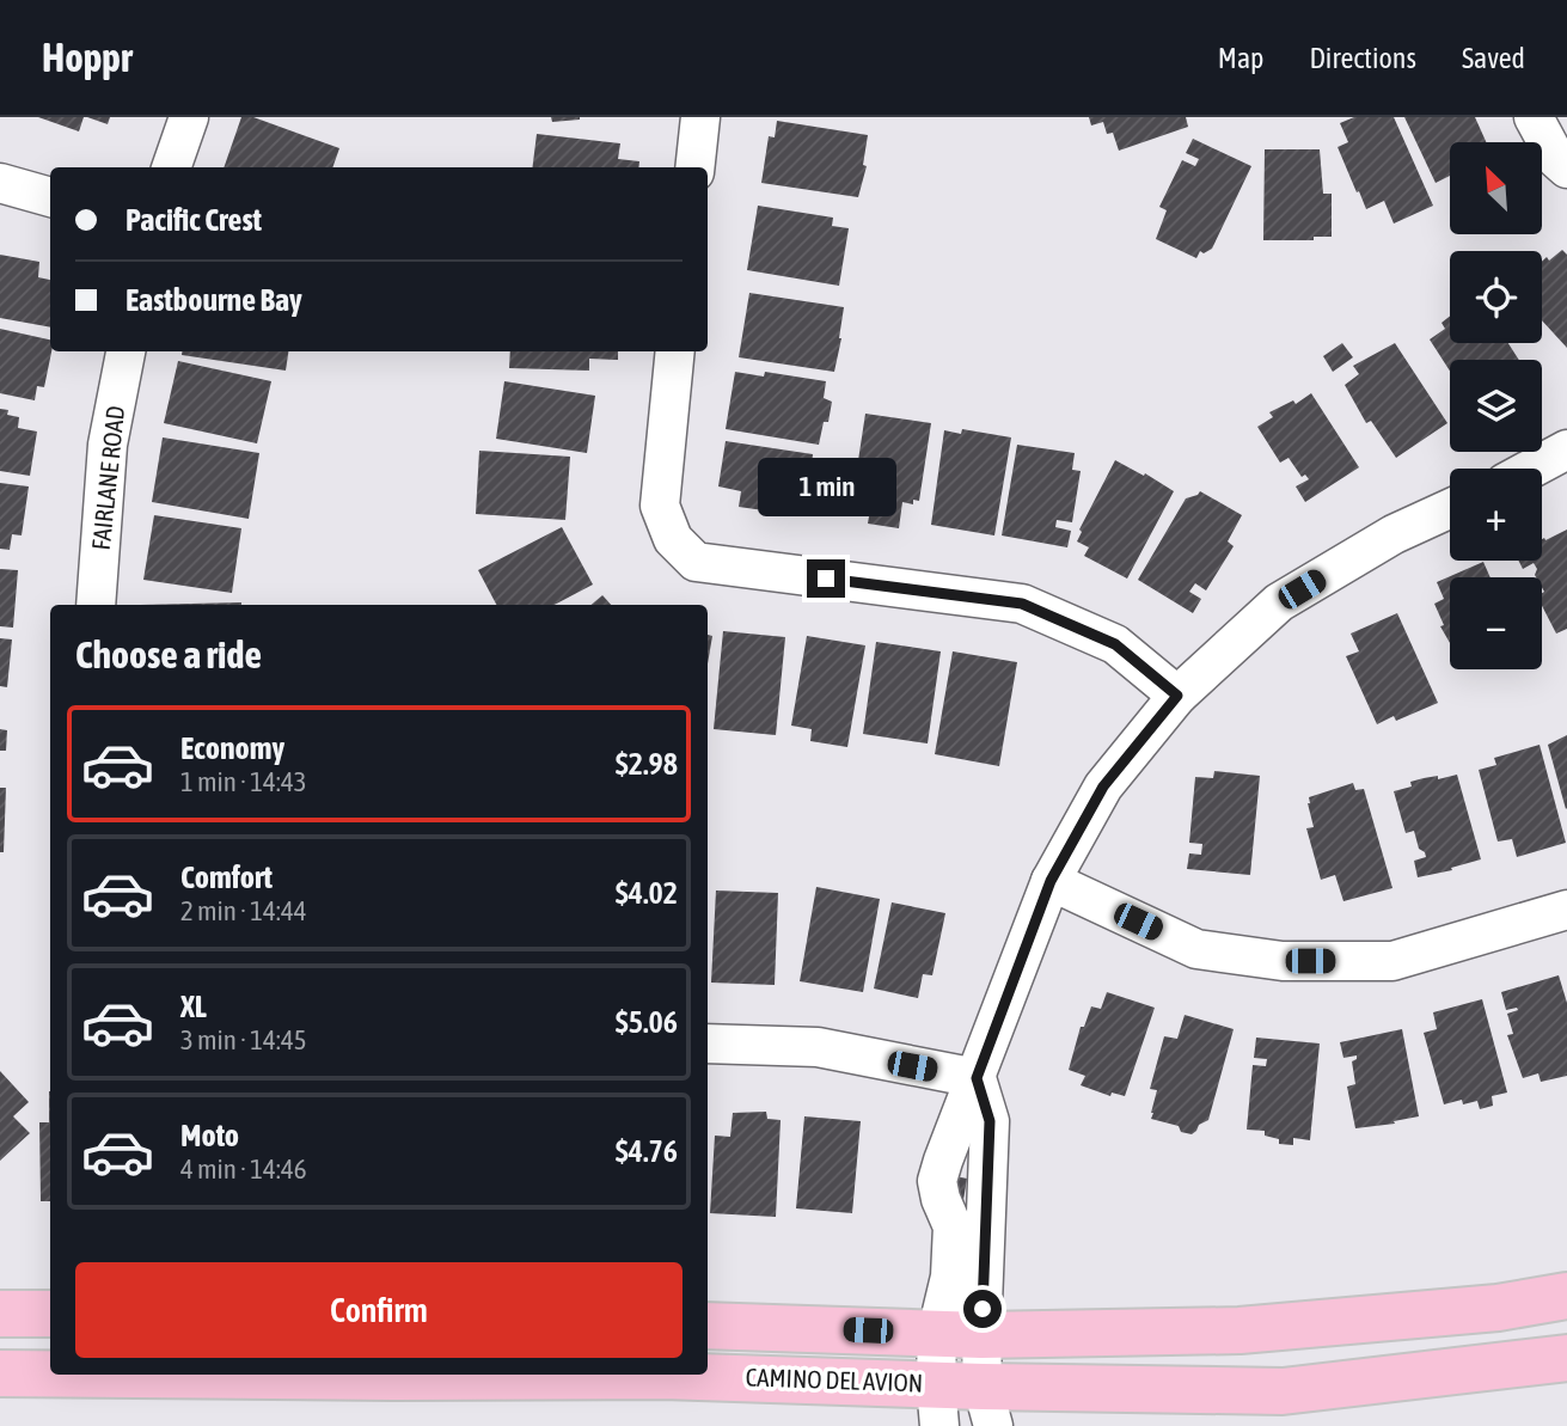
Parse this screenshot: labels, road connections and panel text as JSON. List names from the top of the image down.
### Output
{
  "streets": {
    "main road": ["CAMINO DEL AVION"],
    "street": ["FAIRLANE ROAD"]
  },
  "north": "top left",
  "page": {
    "header": "Hoppr",
    "nav": ["Map", "Directions", "Saved"],
    "map_buttons": ["+", "−"],
    "banner": ["Pacific Crest", "Eastbourne Bay"],
    "bubble": "1 min",
    "heading": "Choose a ride",
    "list": [
      {
        "name": "Economy",
        "note": "1 min · 14:43",
        "value": "$2.98"
      },
      {
        "name": "Comfort",
        "note": "2 min · 14:44",
        "value": "$4.02"
      },
      {
        "name": "XL",
        "note": "3 min · 14:45",
        "value": "$5.06"
      },
      {
        "name": "Moto",
        "note": "4 min · 14:46",
        "value": "$4.76"
      }
    ],
    "buttons": "Confirm"
  }
}
